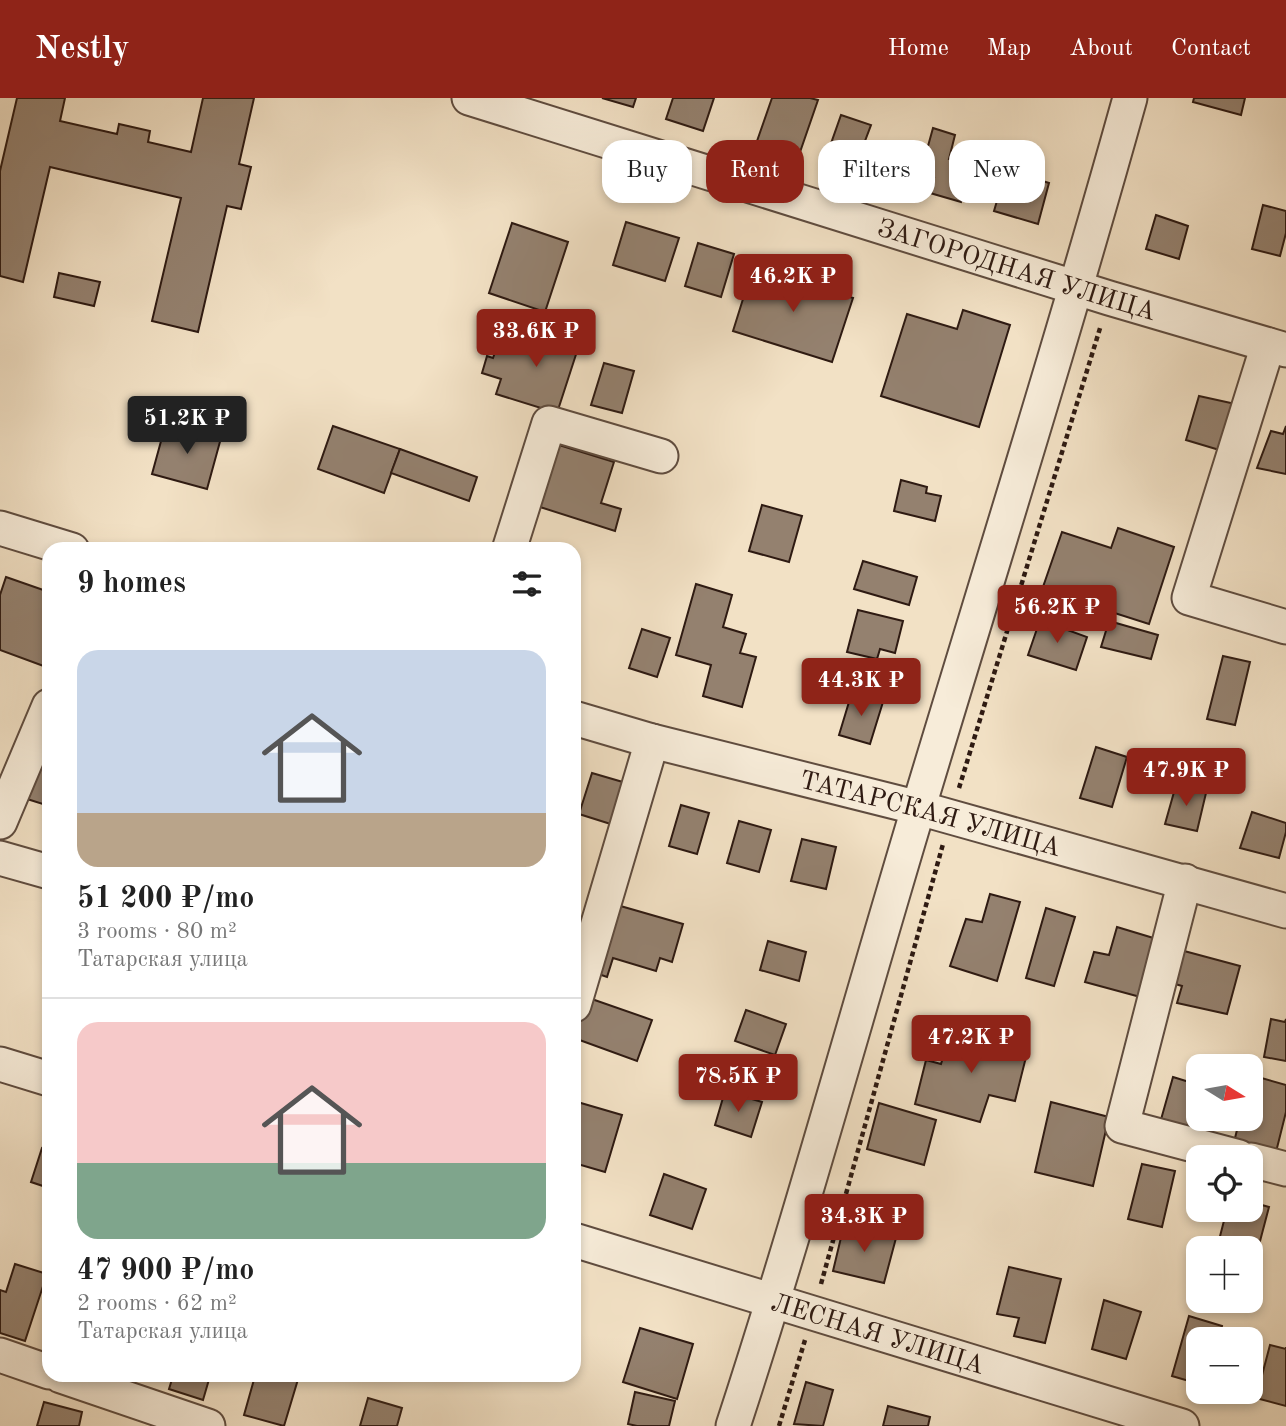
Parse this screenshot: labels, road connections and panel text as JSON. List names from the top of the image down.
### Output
{
  "streets": {
    "street": ["ЗАГОРОДНАЯ УЛИЦА", "ТАТАРСКАЯ УЛИЦА", "ЛЕСНАЯ УЛИЦА"]
  },
  "north": "right",
  "page": {
    "header": "Nestly",
    "nav": [
      "Home",
      "Map",
      "About",
      "Contact"
    ],
    "chip": [
      "Buy",
      "Rent",
      "Filters",
      "New"
    ],
    "price": [
      "46.2K ₽",
      "33.6K ₽",
      "51.2K ₽",
      "56.2K ₽",
      "44.3K ₽",
      "47.9K ₽",
      "47.2K ₽",
      "78.5K ₽",
      "34.3K ₽"
    ],
    "heading": "9 homes",
    "list": [
      {
        "name": "51 200 ₽/mo",
        "note": "3 rooms · 80 m² · Татарская улица"
      },
      {
        "name": "47 900 ₽/mo",
        "note": "2 rooms · 62 m² · Татарская улица"
      }
    ],
    "map_buttons": ["+", "−"]
  }
}
